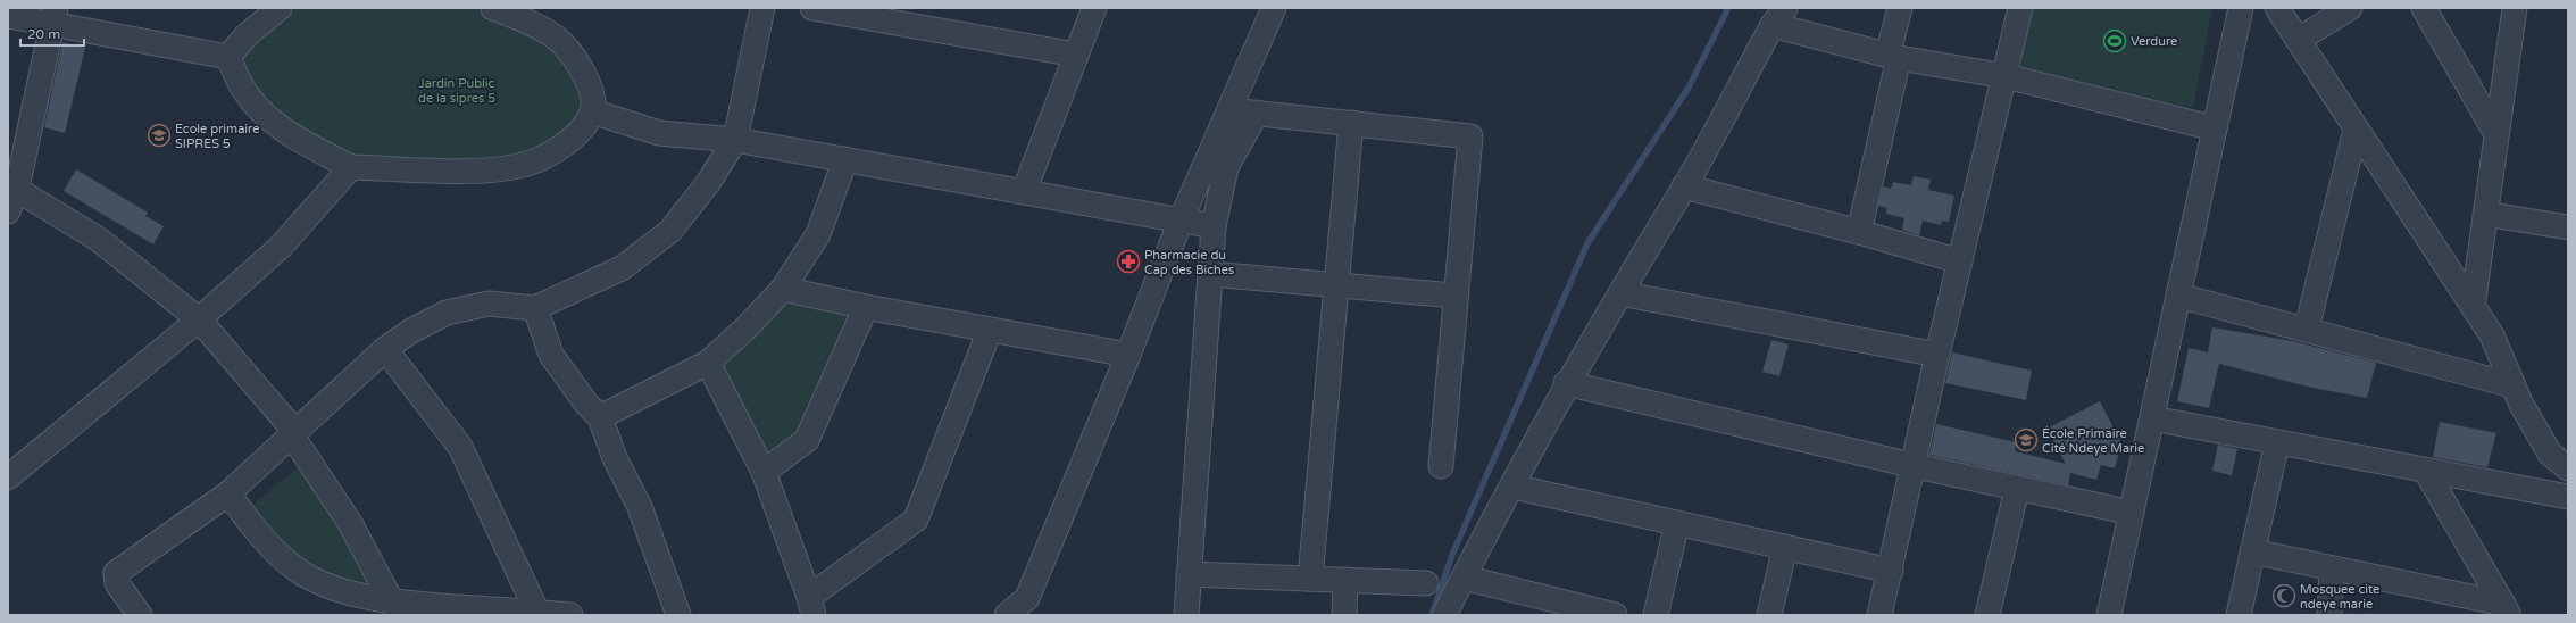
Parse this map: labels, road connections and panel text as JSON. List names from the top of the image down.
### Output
{
  "parks": ["Jardin Public de la sipres 5"],
  "places": {
    "sports": ["Verdure"],
    "school or university": ["Ecole primaire SIPRES 5", "École Primaire Cité Ndeye Marie"],
    "pharmacy": ["Pharmacie du Cap des Biches"],
    "mosque": ["Mosquee cite ndeye marie"]
  },
  "scale_bar": "20 m"
}
